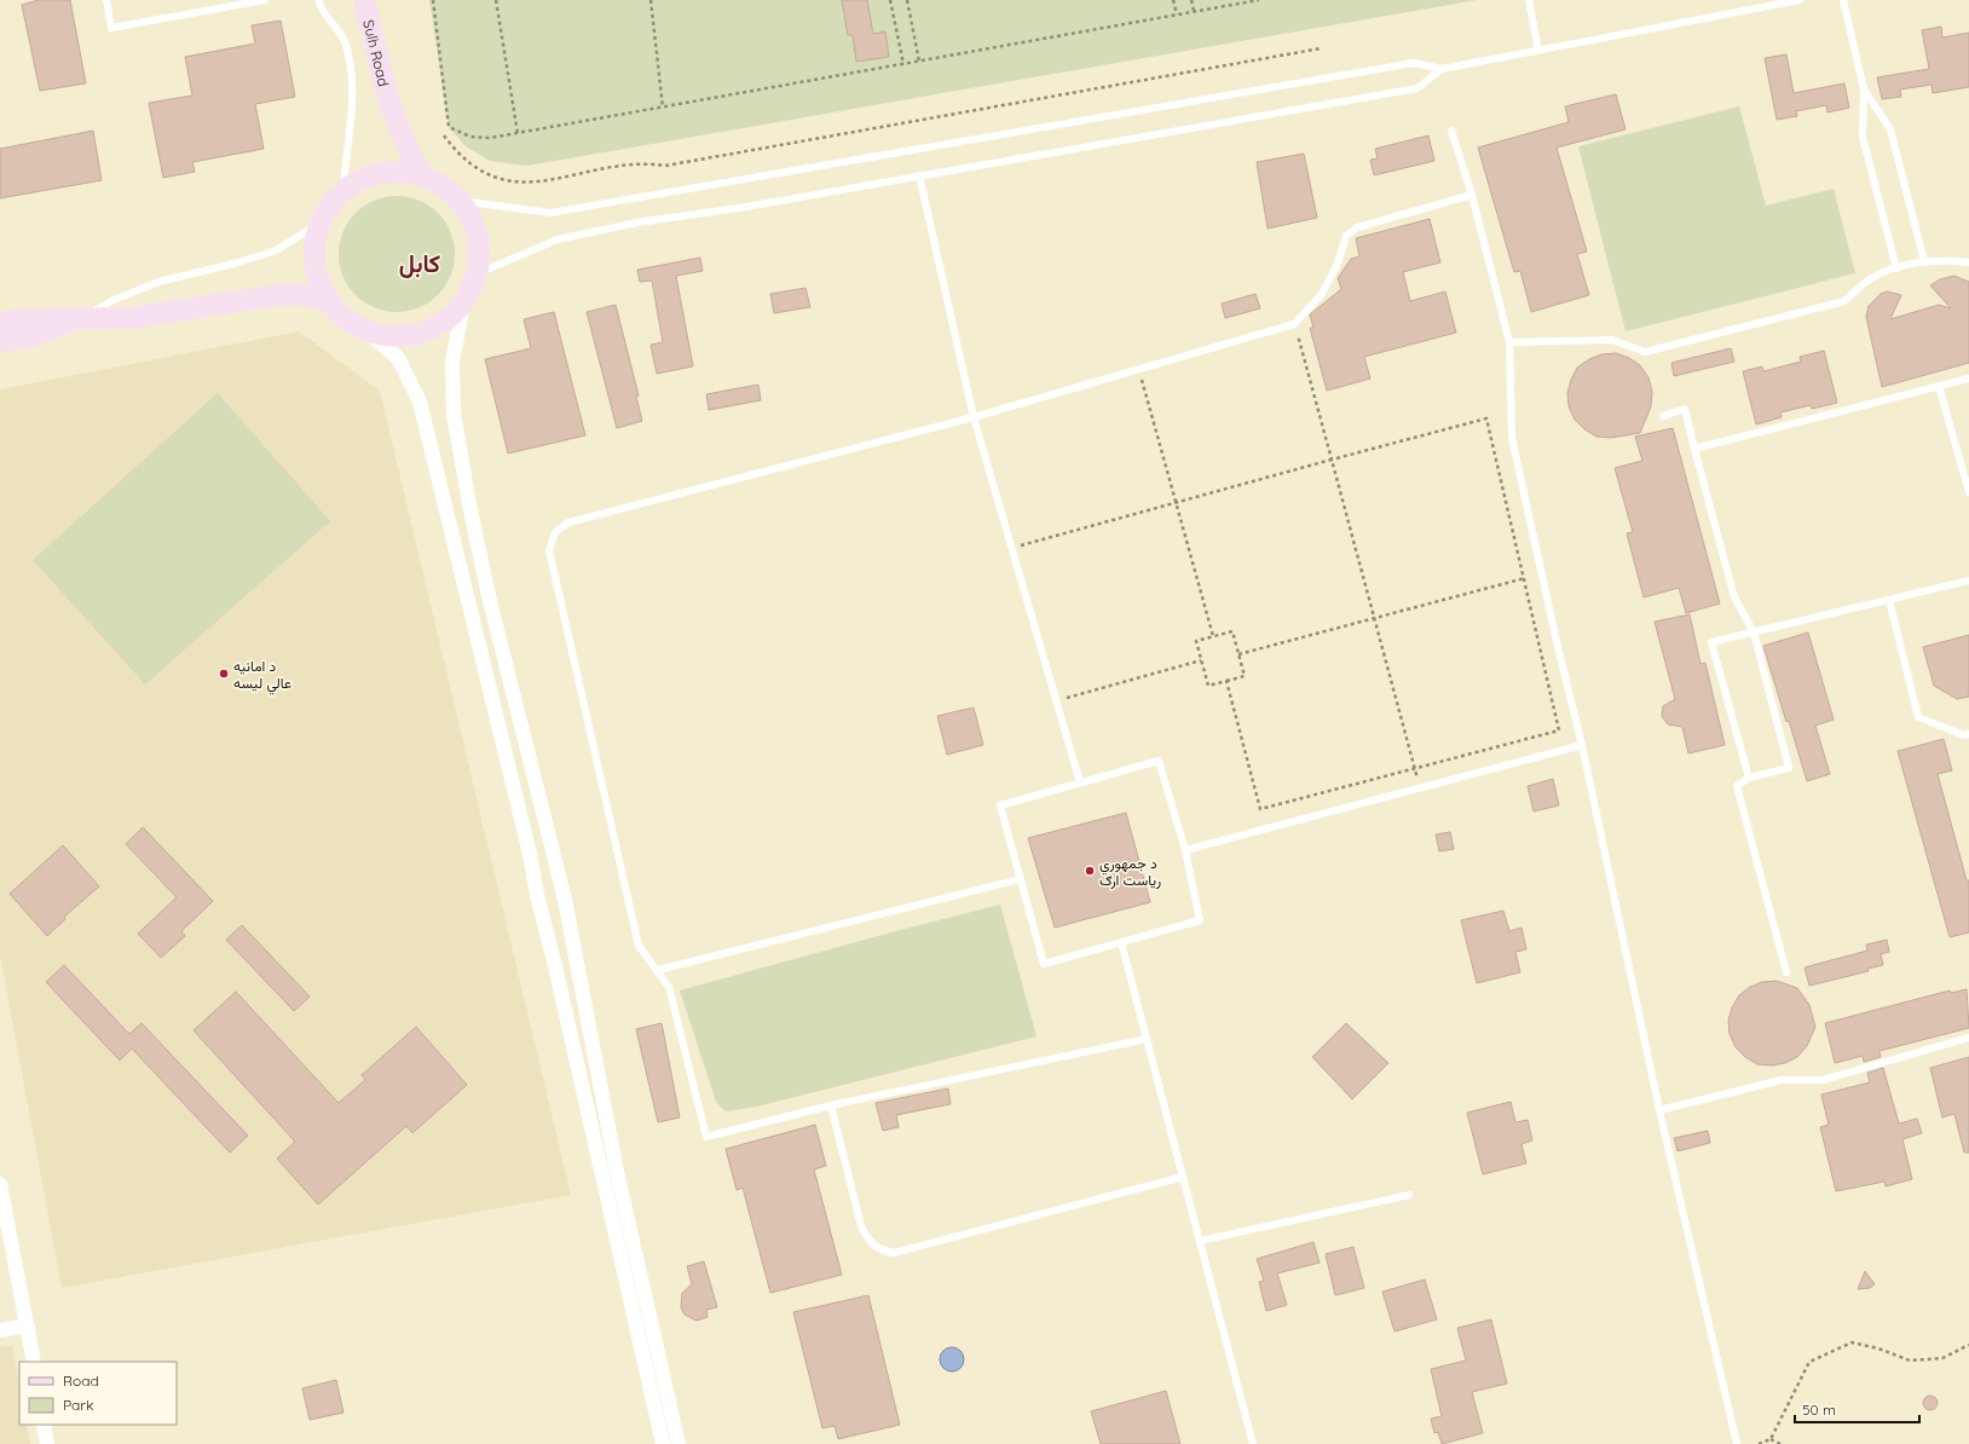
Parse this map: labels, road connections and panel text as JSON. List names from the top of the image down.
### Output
{
  "streets": {
    "street": ["Sulh Road"]
  },
  "districts": ["کابل"],
  "places": ["د امانیه عالي لیسه", "د جمهوري ریاست ارګ"],
  "legend": ["Road", "Park"],
  "scale_bar": "50 m"
}
